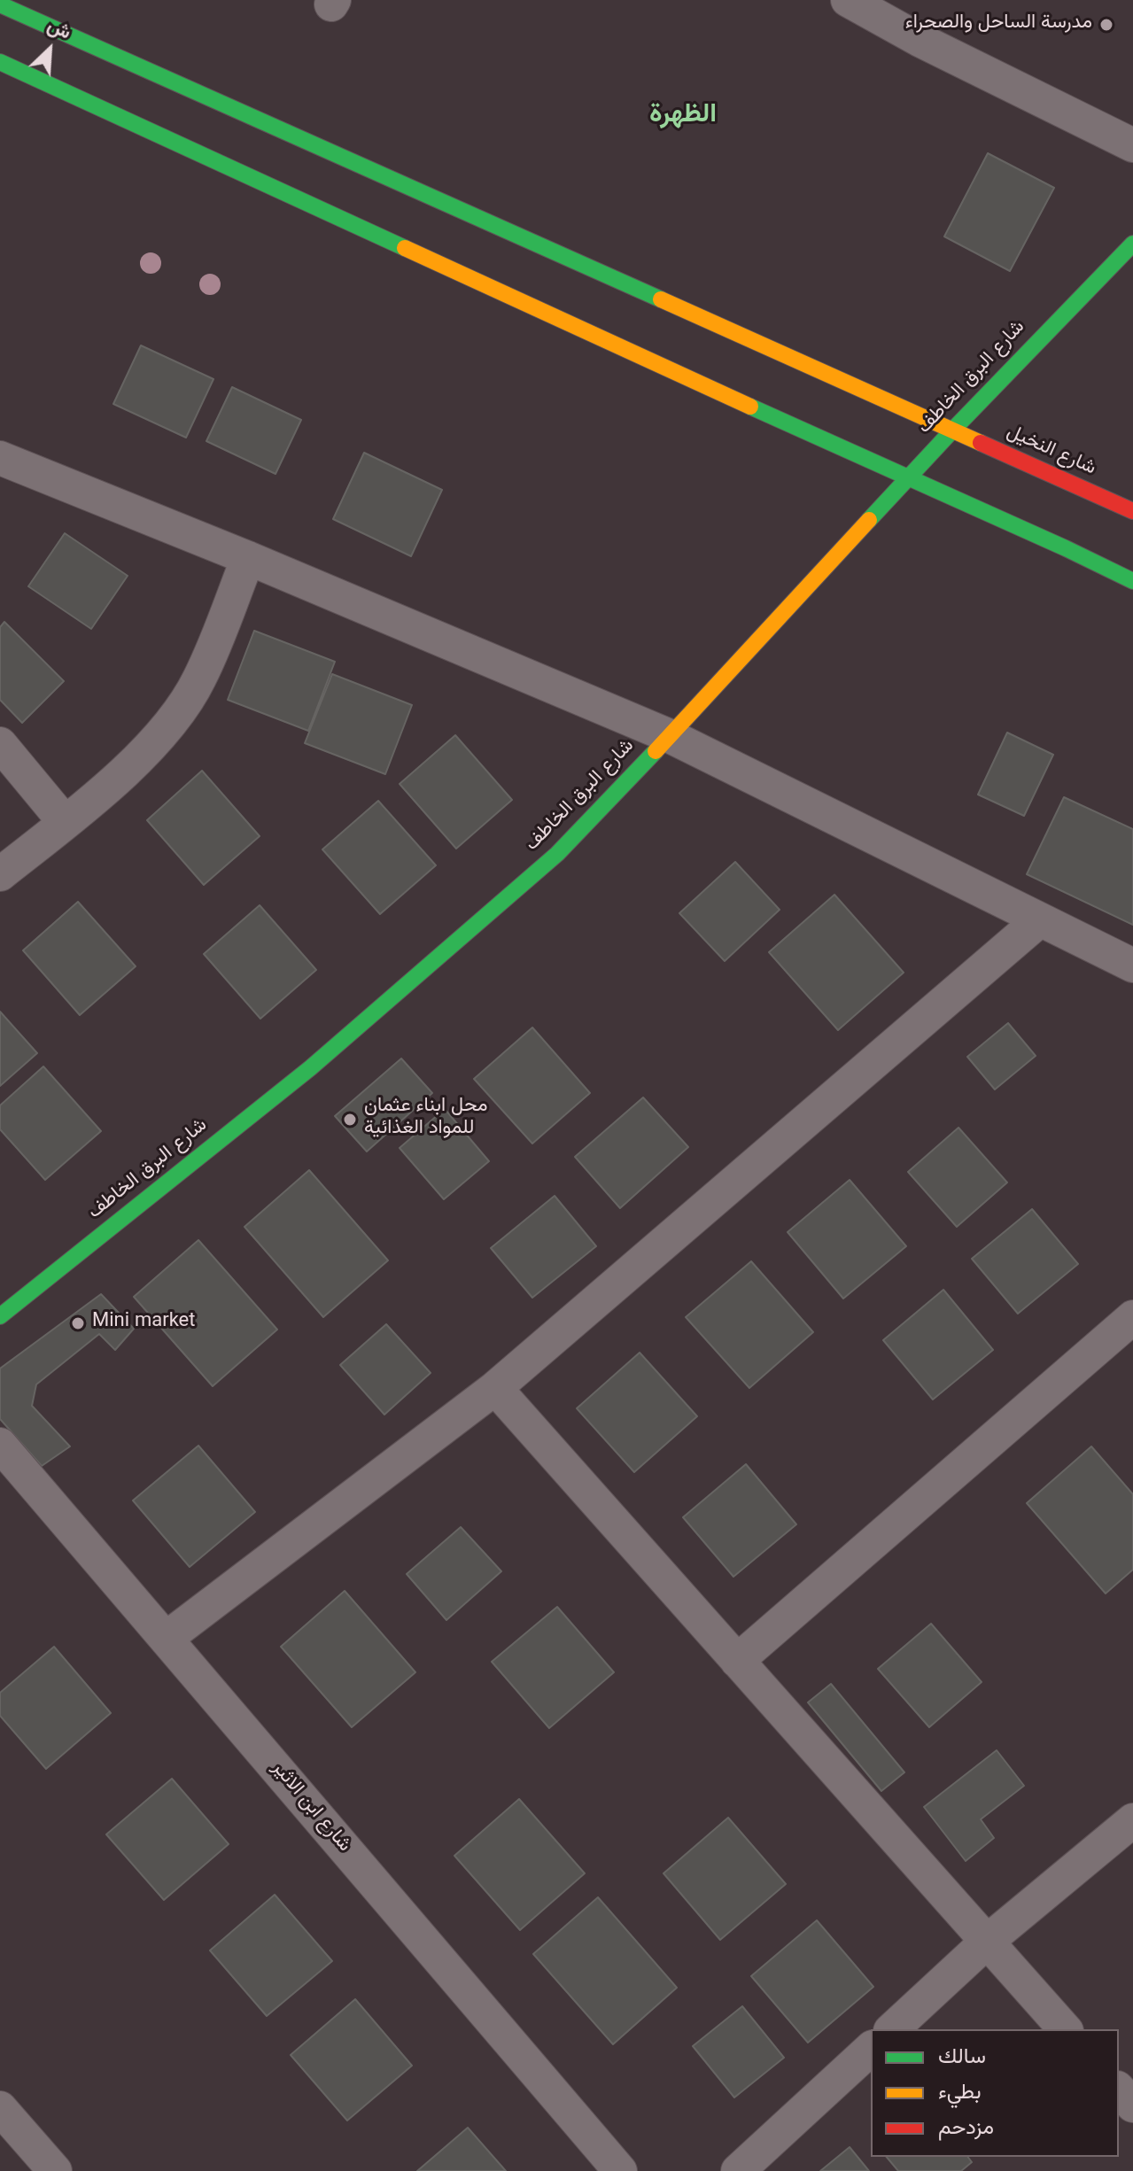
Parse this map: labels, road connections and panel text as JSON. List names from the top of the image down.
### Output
{
  "streets": {
    "main road": ["شارع البرق الخاطف", "شارع النخيل"],
    "street": ["شارع ابن الاثير"]
  },
  "crossings": [
    ["شارع البرق الخاطف", "شارع النخيل"]
  ],
  "districts": ["الظهرة"],
  "places": ["مدرسة الساحل والصحراء", "محل ابناء عثمان للمواد الغذائية", "Mini market"],
  "legend": ["سالك", "بطيء", "مزدحم"],
  "north": "top right"
}
